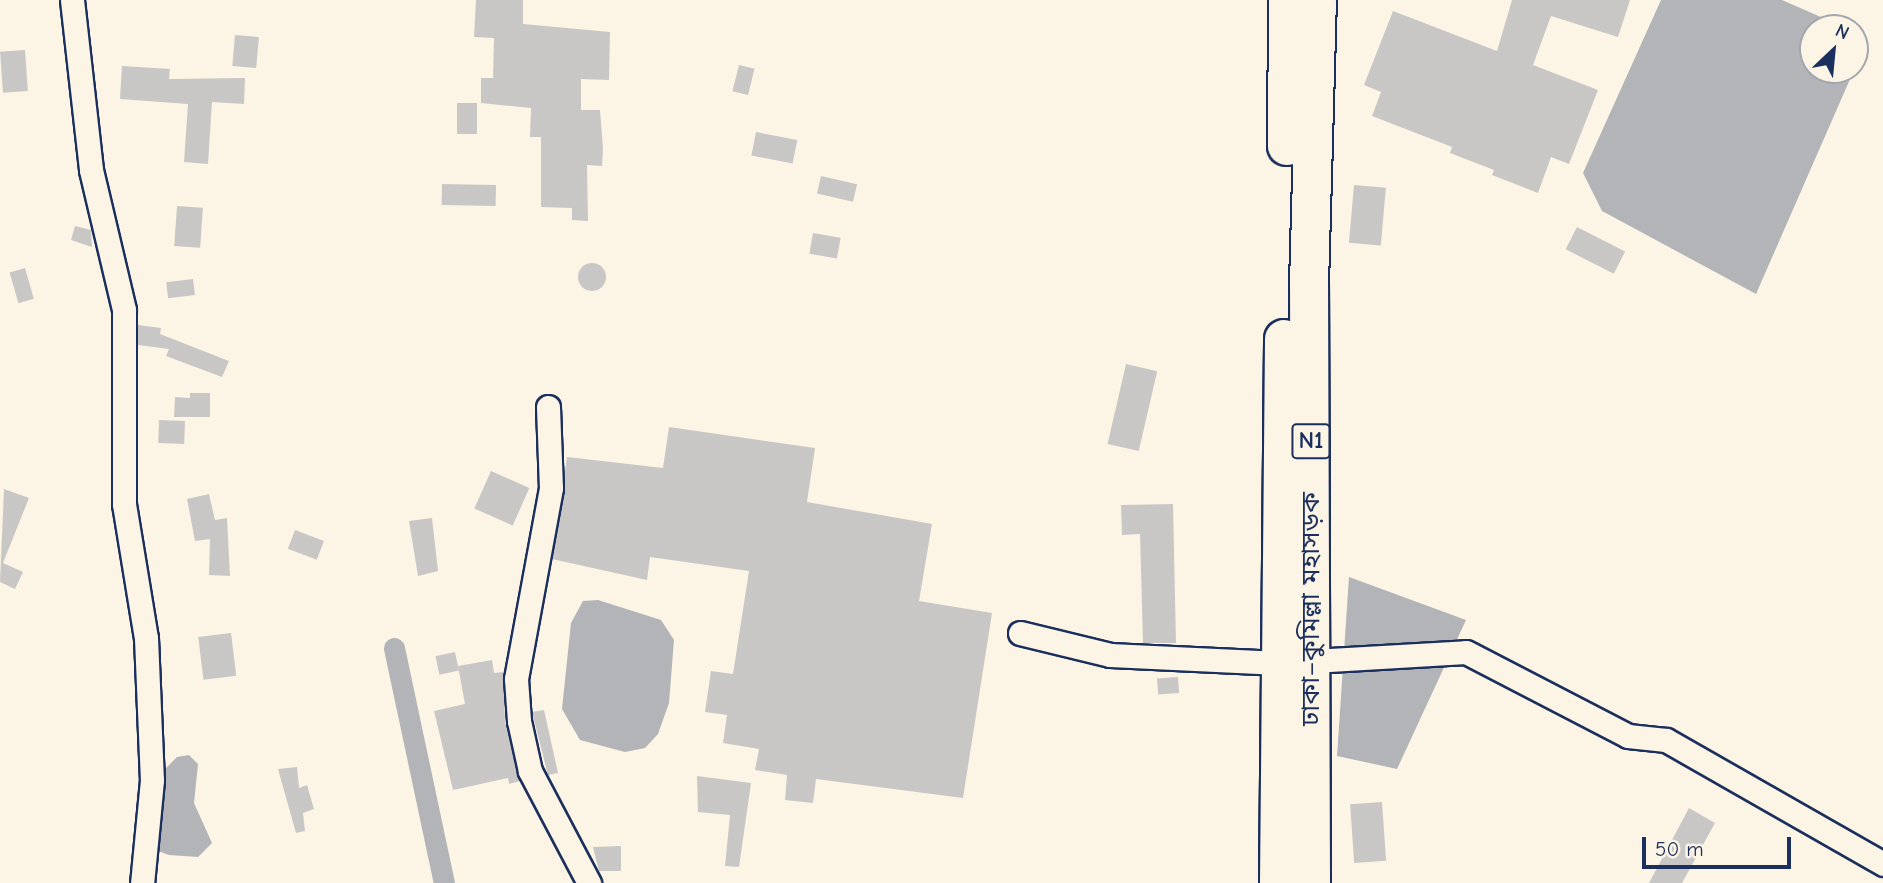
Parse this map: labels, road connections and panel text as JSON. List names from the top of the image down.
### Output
{
  "streets": {
    "highway": ["N1", "ঢাকা–কুমিল্লা মহাসড়ক"]
  },
  "scale_bar": "50 m",
  "north": "top right"
}
